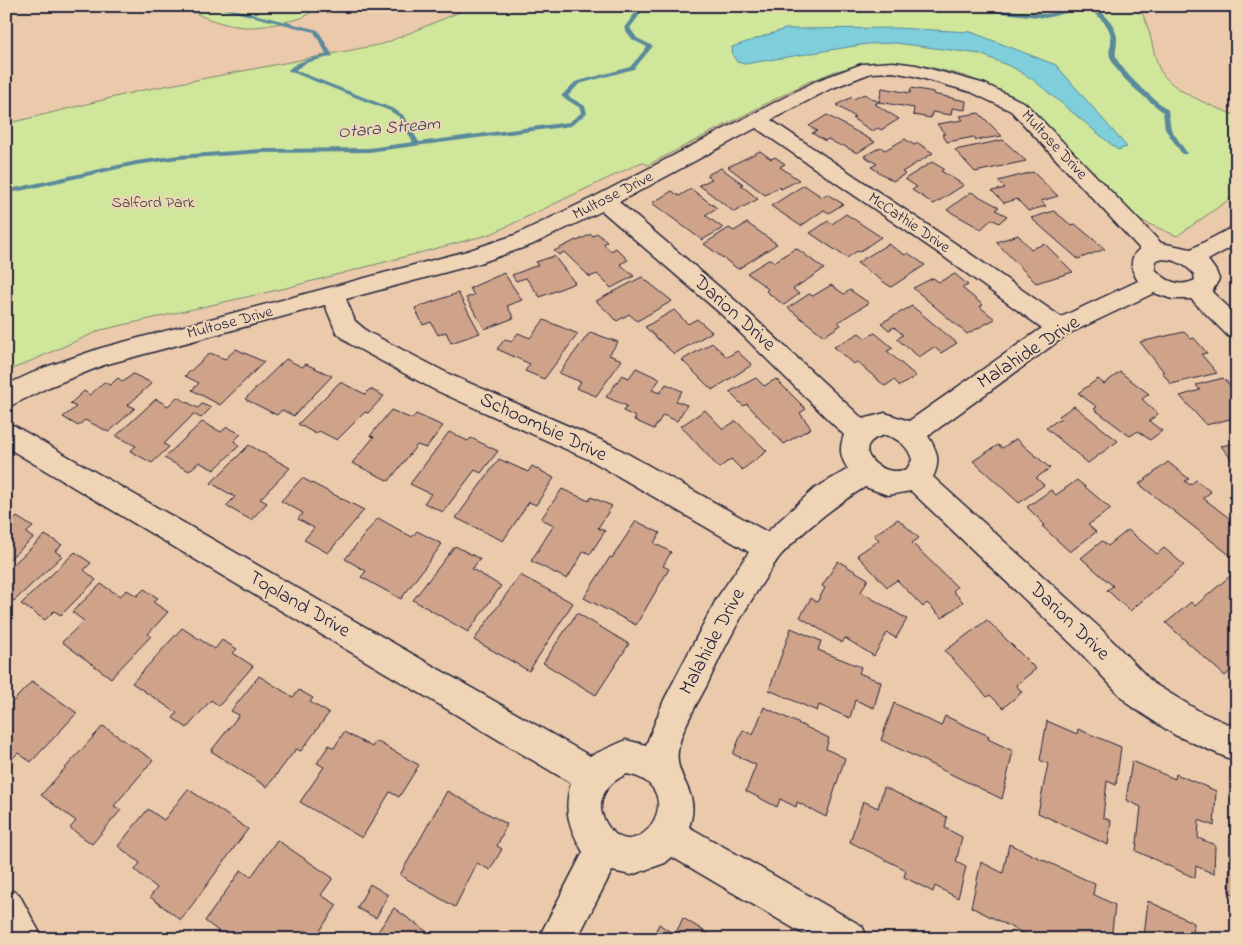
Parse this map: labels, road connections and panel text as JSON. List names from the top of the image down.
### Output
{
  "streets": {
    "street": [
      "Multose Drive",
      "McCathie Drive",
      "Darion Drive",
      "Malahide Drive",
      "Schoombie Drive",
      "Topland Drive"
    ]
  },
  "crossings": [
    ["Multose Drive", "McCathie Drive"],
    ["Multose Drive", "Darion Drive"],
    ["Multose Drive", "Malahide Drive"],
    ["Multose Drive", "Schoombie Drive"],
    ["McCathie Drive", "Malahide Drive"],
    ["Darion Drive", "Malahide Drive"],
    ["Malahide Drive", "Schoombie Drive"],
    ["Malahide Drive", "Topland Drive"]
  ],
  "water": ["Otara Stream"],
  "parks": ["Salford Park"]
}
